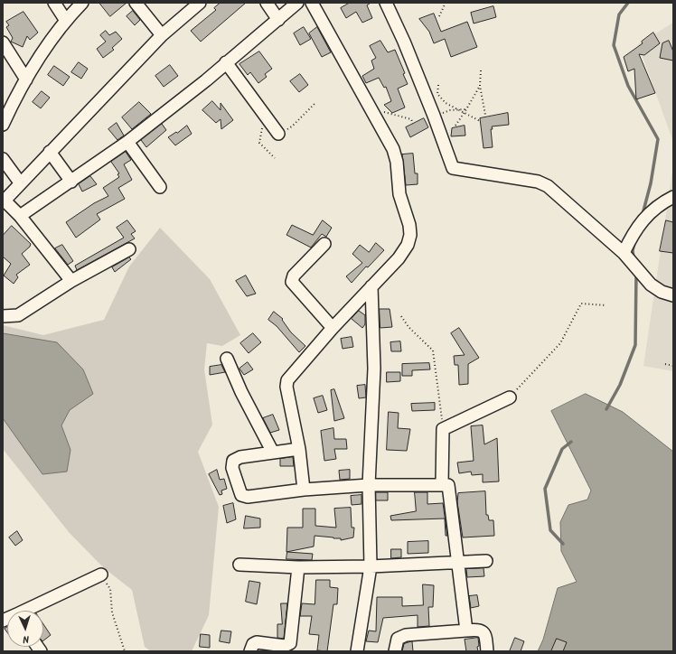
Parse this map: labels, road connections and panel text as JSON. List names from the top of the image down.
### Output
{
  "north": "bottom"
}
